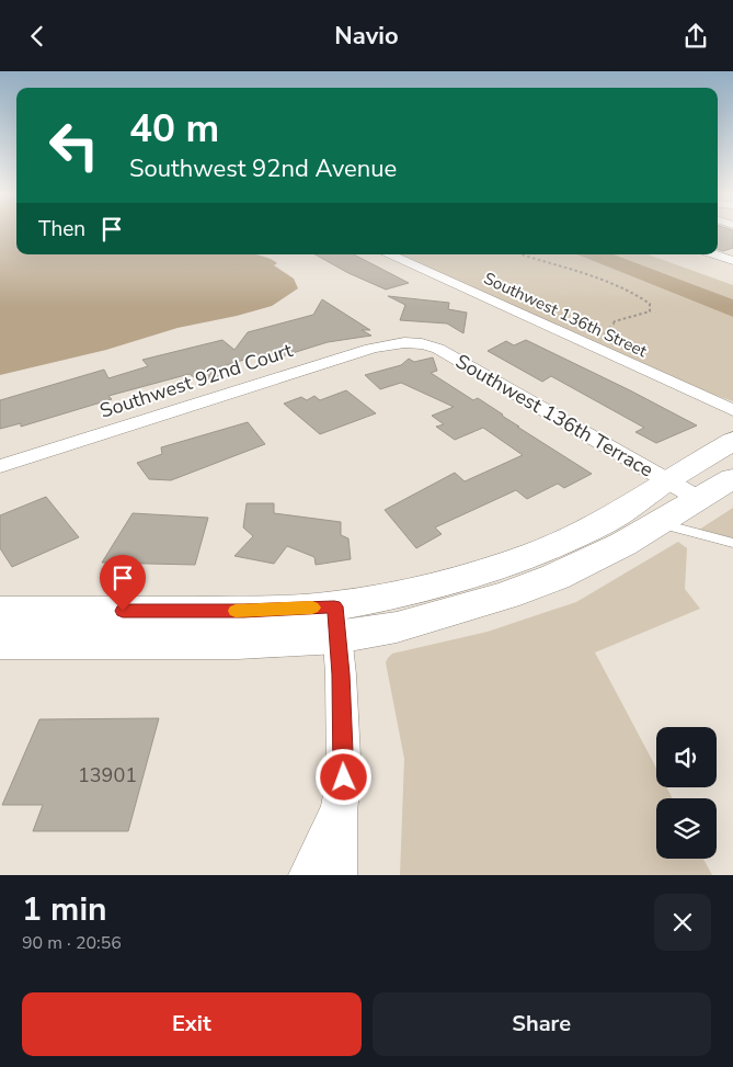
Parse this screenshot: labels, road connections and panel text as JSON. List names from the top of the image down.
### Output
{
  "streets": {
    "street": ["Southwest 136th Street", "Southwest 92nd Court", "Southwest 136th Terrace"]
  },
  "crossings": [
    ["Southwest 92nd Court", "Southwest 136th Terrace"]
  ],
  "house_numbers": ["13901"],
  "page": {
    "header": "Navio",
    "turn": ["40 m", "Southwest 92nd Avenue"],
    "then": "Then",
    "heading": ["1 min", "90 m · 20:56"],
    "buttons": ["Exit", "Share"]
  }
}
